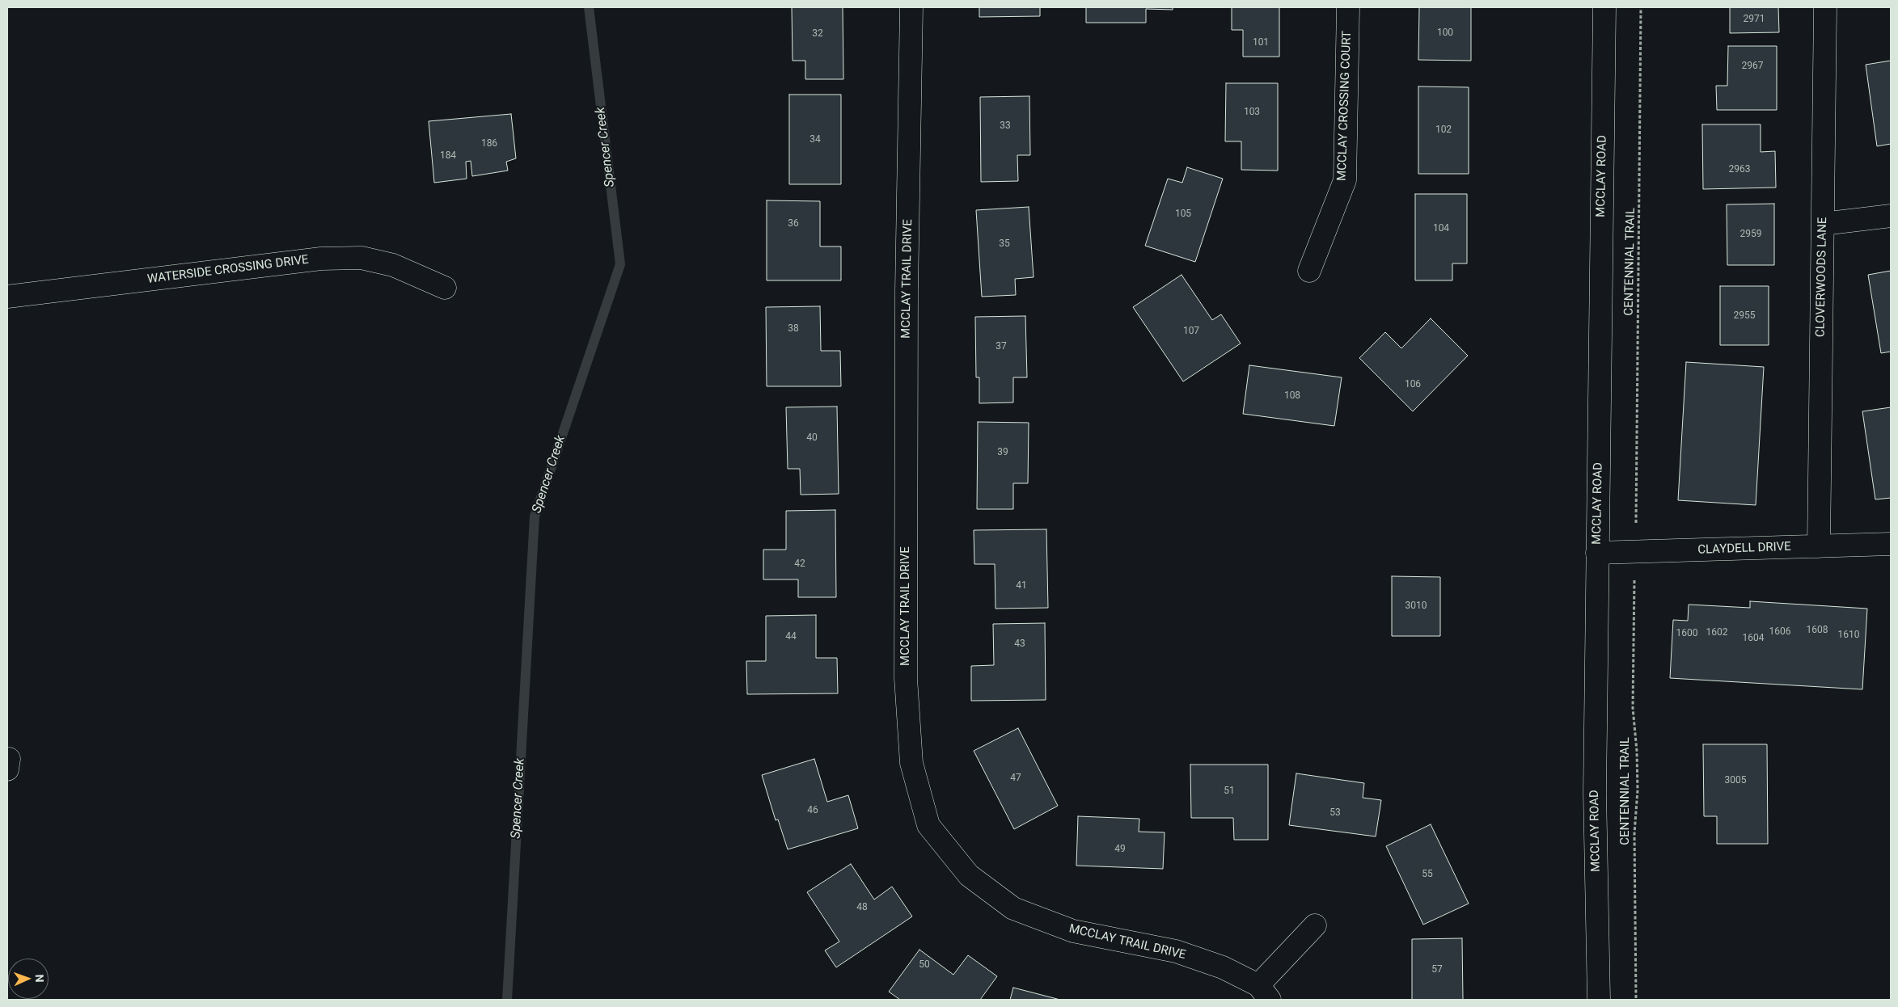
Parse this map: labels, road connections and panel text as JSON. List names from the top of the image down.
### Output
{
  "streets": {
    "street": [
      "MCCLAY CROSSING COURT",
      "MCCLAY ROAD",
      "WATERSIDE CROSSING DRIVE",
      "CLOVERWOODS LANE",
      "MCCLAY TRAIL DRIVE",
      "CLAYDELL DRIVE"
    ],
    "path": ["CENTENNIAL TRAIL"]
  },
  "crossings": [
    ["MCCLAY ROAD", "CLAYDELL DRIVE"],
    ["CLOVERWOODS LANE", "CLAYDELL DRIVE"]
  ],
  "water": ["Spencer Creek"],
  "house_numbers": [
    "2971",
    "100",
    "32",
    "101",
    "2967",
    "103",
    "33",
    "102",
    "34",
    "186",
    "184",
    "2963",
    "105",
    "36",
    "104",
    "2959",
    "35",
    "2955",
    "38",
    "107",
    "37",
    "106",
    "108",
    "40",
    "39",
    "42",
    "41",
    "3010",
    "1608",
    "1606",
    "1602",
    "1600",
    "1610",
    "44",
    "1604",
    "43",
    "47",
    "3005",
    "51",
    "46",
    "53",
    "49",
    "55",
    "48",
    "50",
    "57"
  ],
  "north": "right"
}
